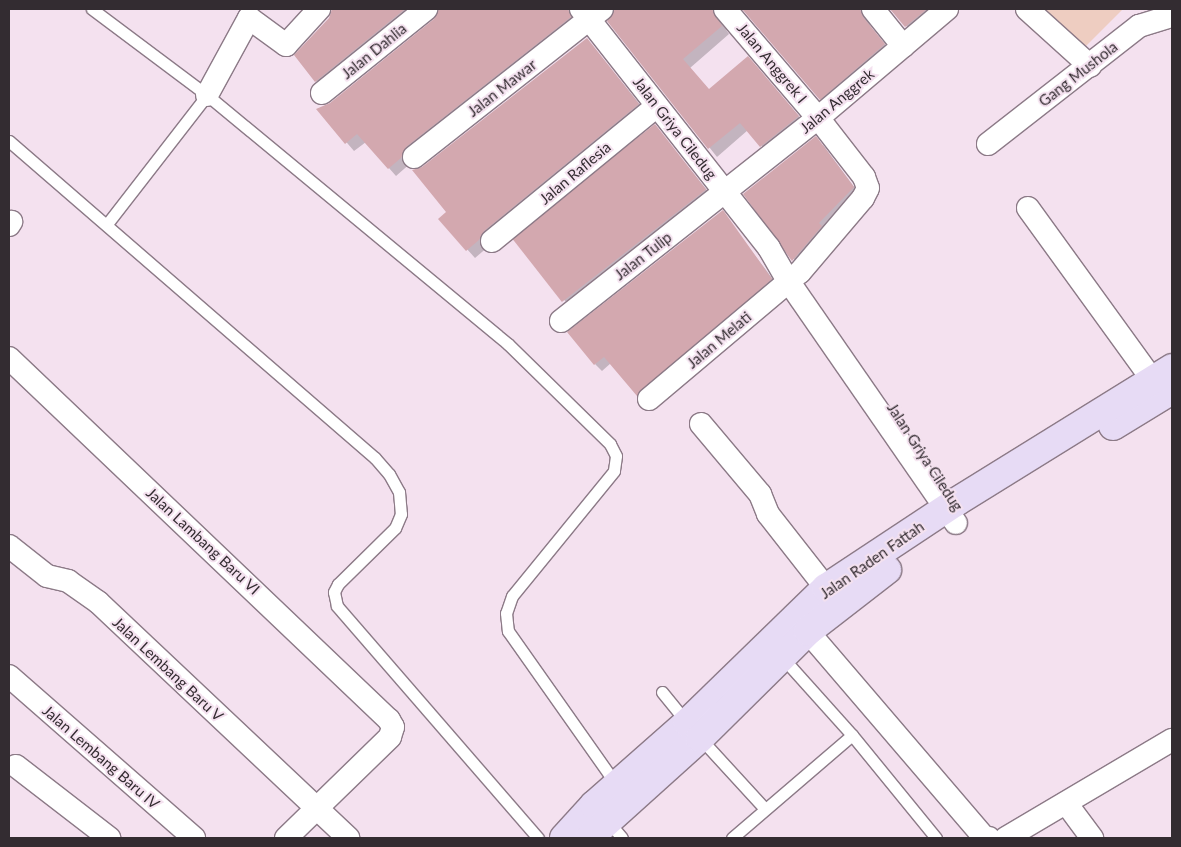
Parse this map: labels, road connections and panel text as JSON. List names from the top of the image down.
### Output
{
  "streets": {
    "main road": ["Jalan Raden Fattah"],
    "street": [
      "Jalan Dahlia",
      "Jalan Anggrek I",
      "Gang Mushola",
      "Jalan Mawar",
      "Jalan Anggrek",
      "Jalan Griya Ciledug",
      "Jalan Raflesia",
      "Jalan Tulip",
      "Jalan Melati",
      "Jalan Lambang Baru VI",
      "Jalan Lembang Baru V",
      "Jalan Lembang Baru IV"
    ]
  },
  "crossings": [
    ["Jalan Anggrek I", "Jalan Anggrek"],
    ["Jalan Mawar", "Jalan Griya Ciledug"],
    ["Jalan Anggrek", "Jalan Griya Ciledug"],
    ["Jalan Anggrek", "Jalan Tulip"],
    ["Jalan Griya Ciledug", "Jalan Raflesia"],
    ["Jalan Griya Ciledug", "Jalan Tulip"],
    ["Jalan Griya Ciledug", "Jalan Melati"],
    ["Jalan Griya Ciledug", "Jalan Raden Fattah"],
    ["Jalan Lambang Baru VI", "Jalan Lembang Baru V"]
  ]
}
